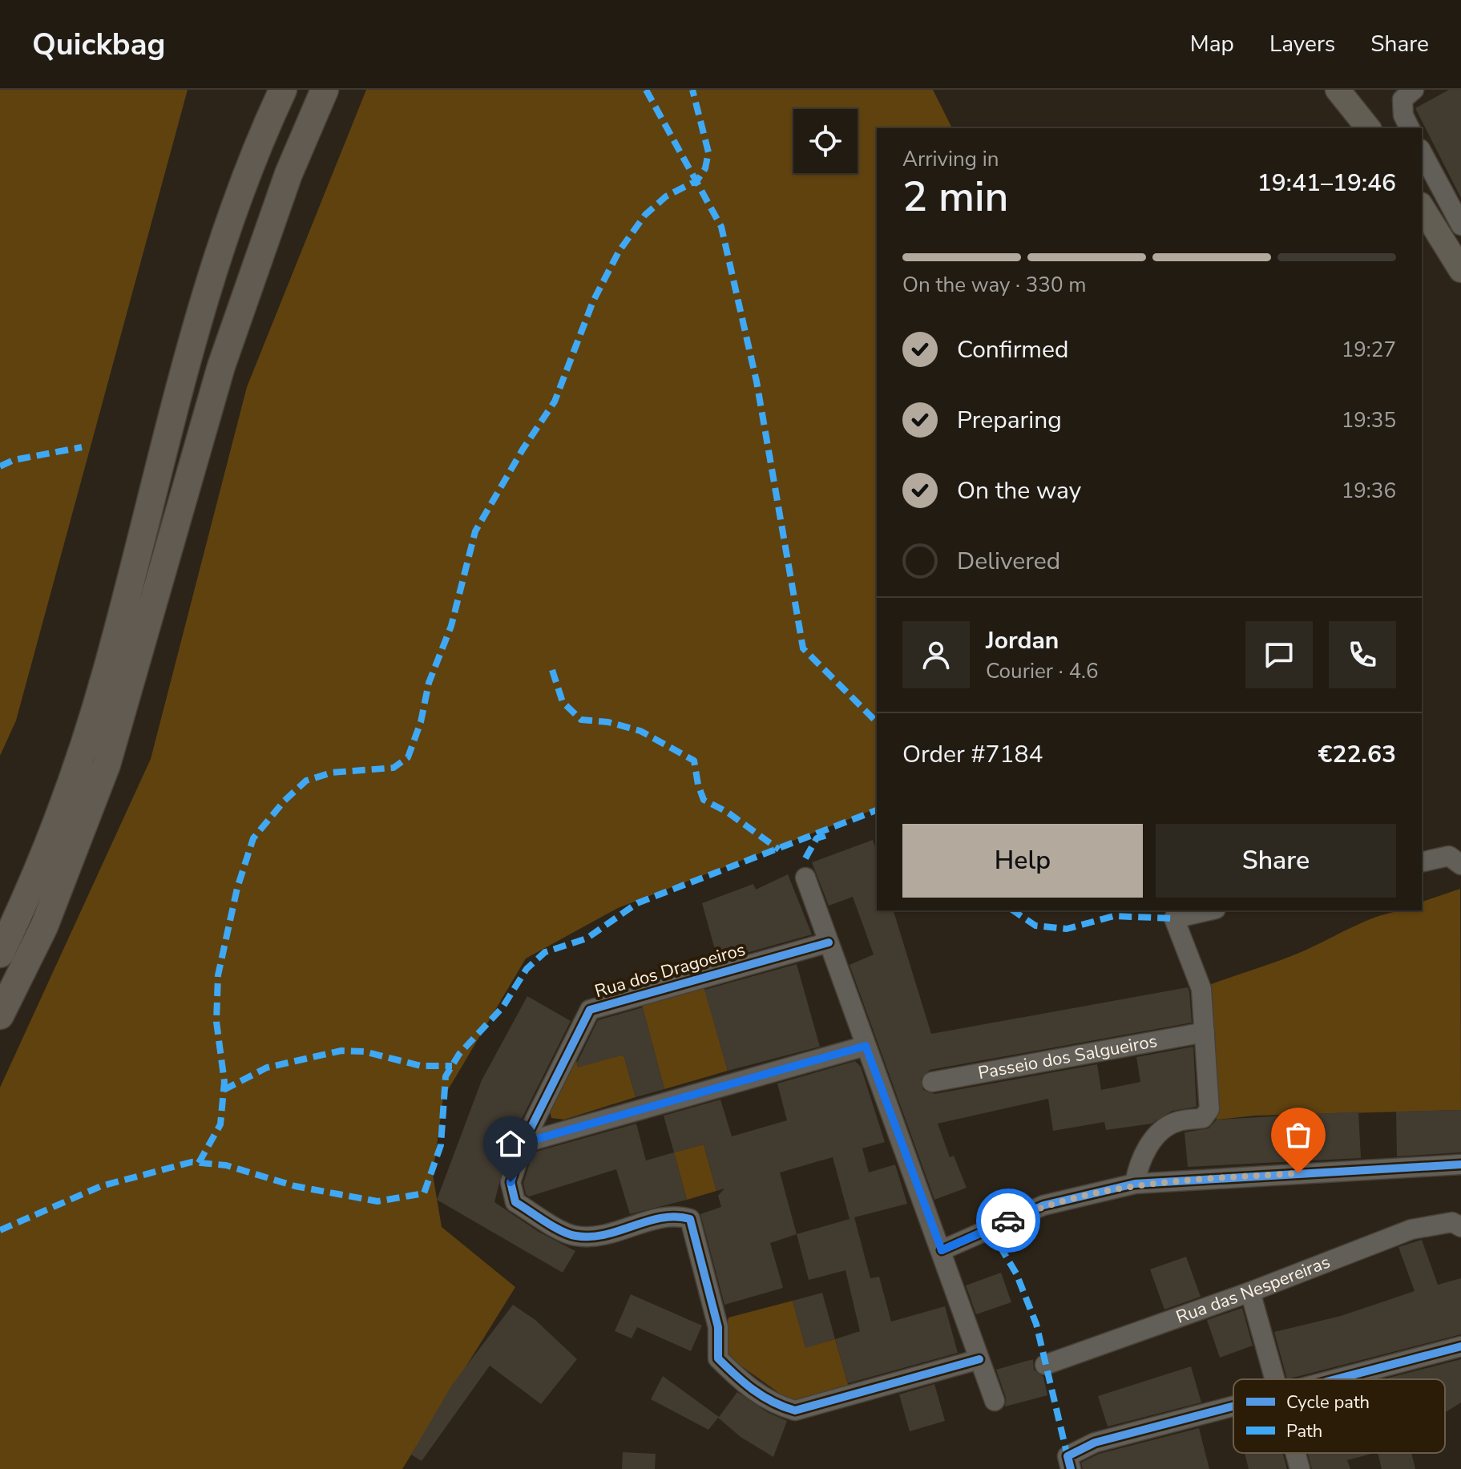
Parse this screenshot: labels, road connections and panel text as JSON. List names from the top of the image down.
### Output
{
  "streets": {
    "street": ["Rua dos Dragoeiros", "Passeio dos Salgueiros", "Rua das Nespereiras"]
  },
  "legend": ["Cycle path", "Path"],
  "page": {
    "header": "Quickbag",
    "nav": ["Map", "Layers", "Share"],
    "heading": ["2 min", "Arriving in", "19:41–19:46"],
    "panel": [
      "Jordan",
      "Courier · 4.6",
      "Order #7184",
      "€22.63"
    ],
    "bar": "On the way · 330 m",
    "list": [
      ["Confirmed", "19:27"],
      ["Preparing", "19:35"],
      ["On the way", "19:36"],
      "Delivered"
    ],
    "buttons": ["Help", "Share"]
  }
}
